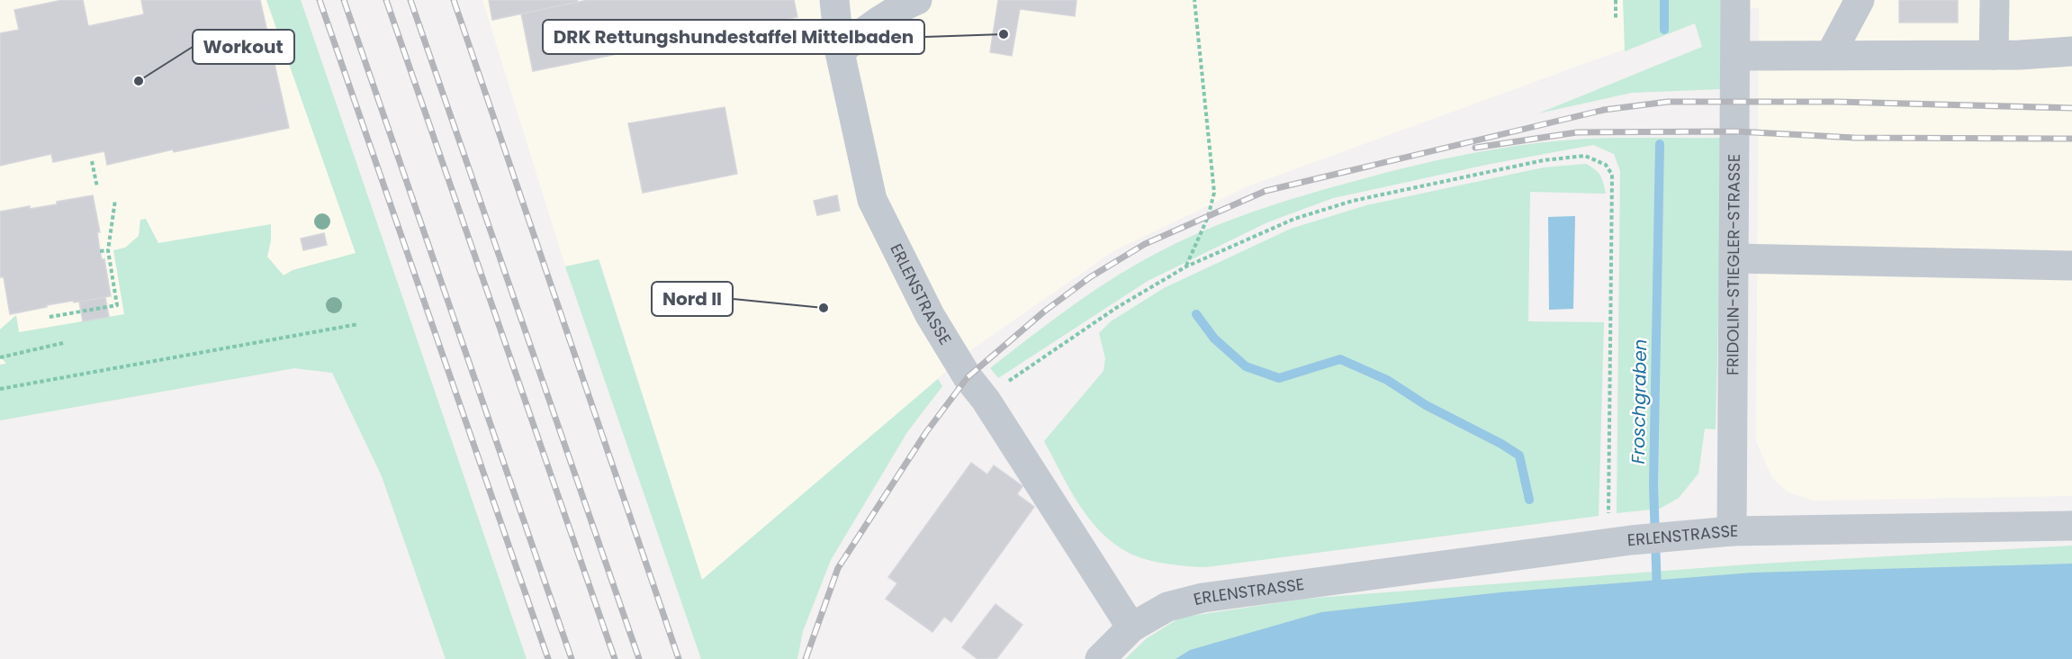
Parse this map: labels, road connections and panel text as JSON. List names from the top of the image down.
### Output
{
  "streets": {
    "street": ["FRIDOLIN-STIEGLER-STRASSE", "ERLENSTRASSE"]
  },
  "crossings": [
    ["FRIDOLIN-STIEGLER-STRASSE", "ERLENSTRASSE"]
  ],
  "water": ["Froschgraben"],
  "places": ["DRK Rettungshundestaffel Mittelbaden", "Workout", "Nord II"]
}
